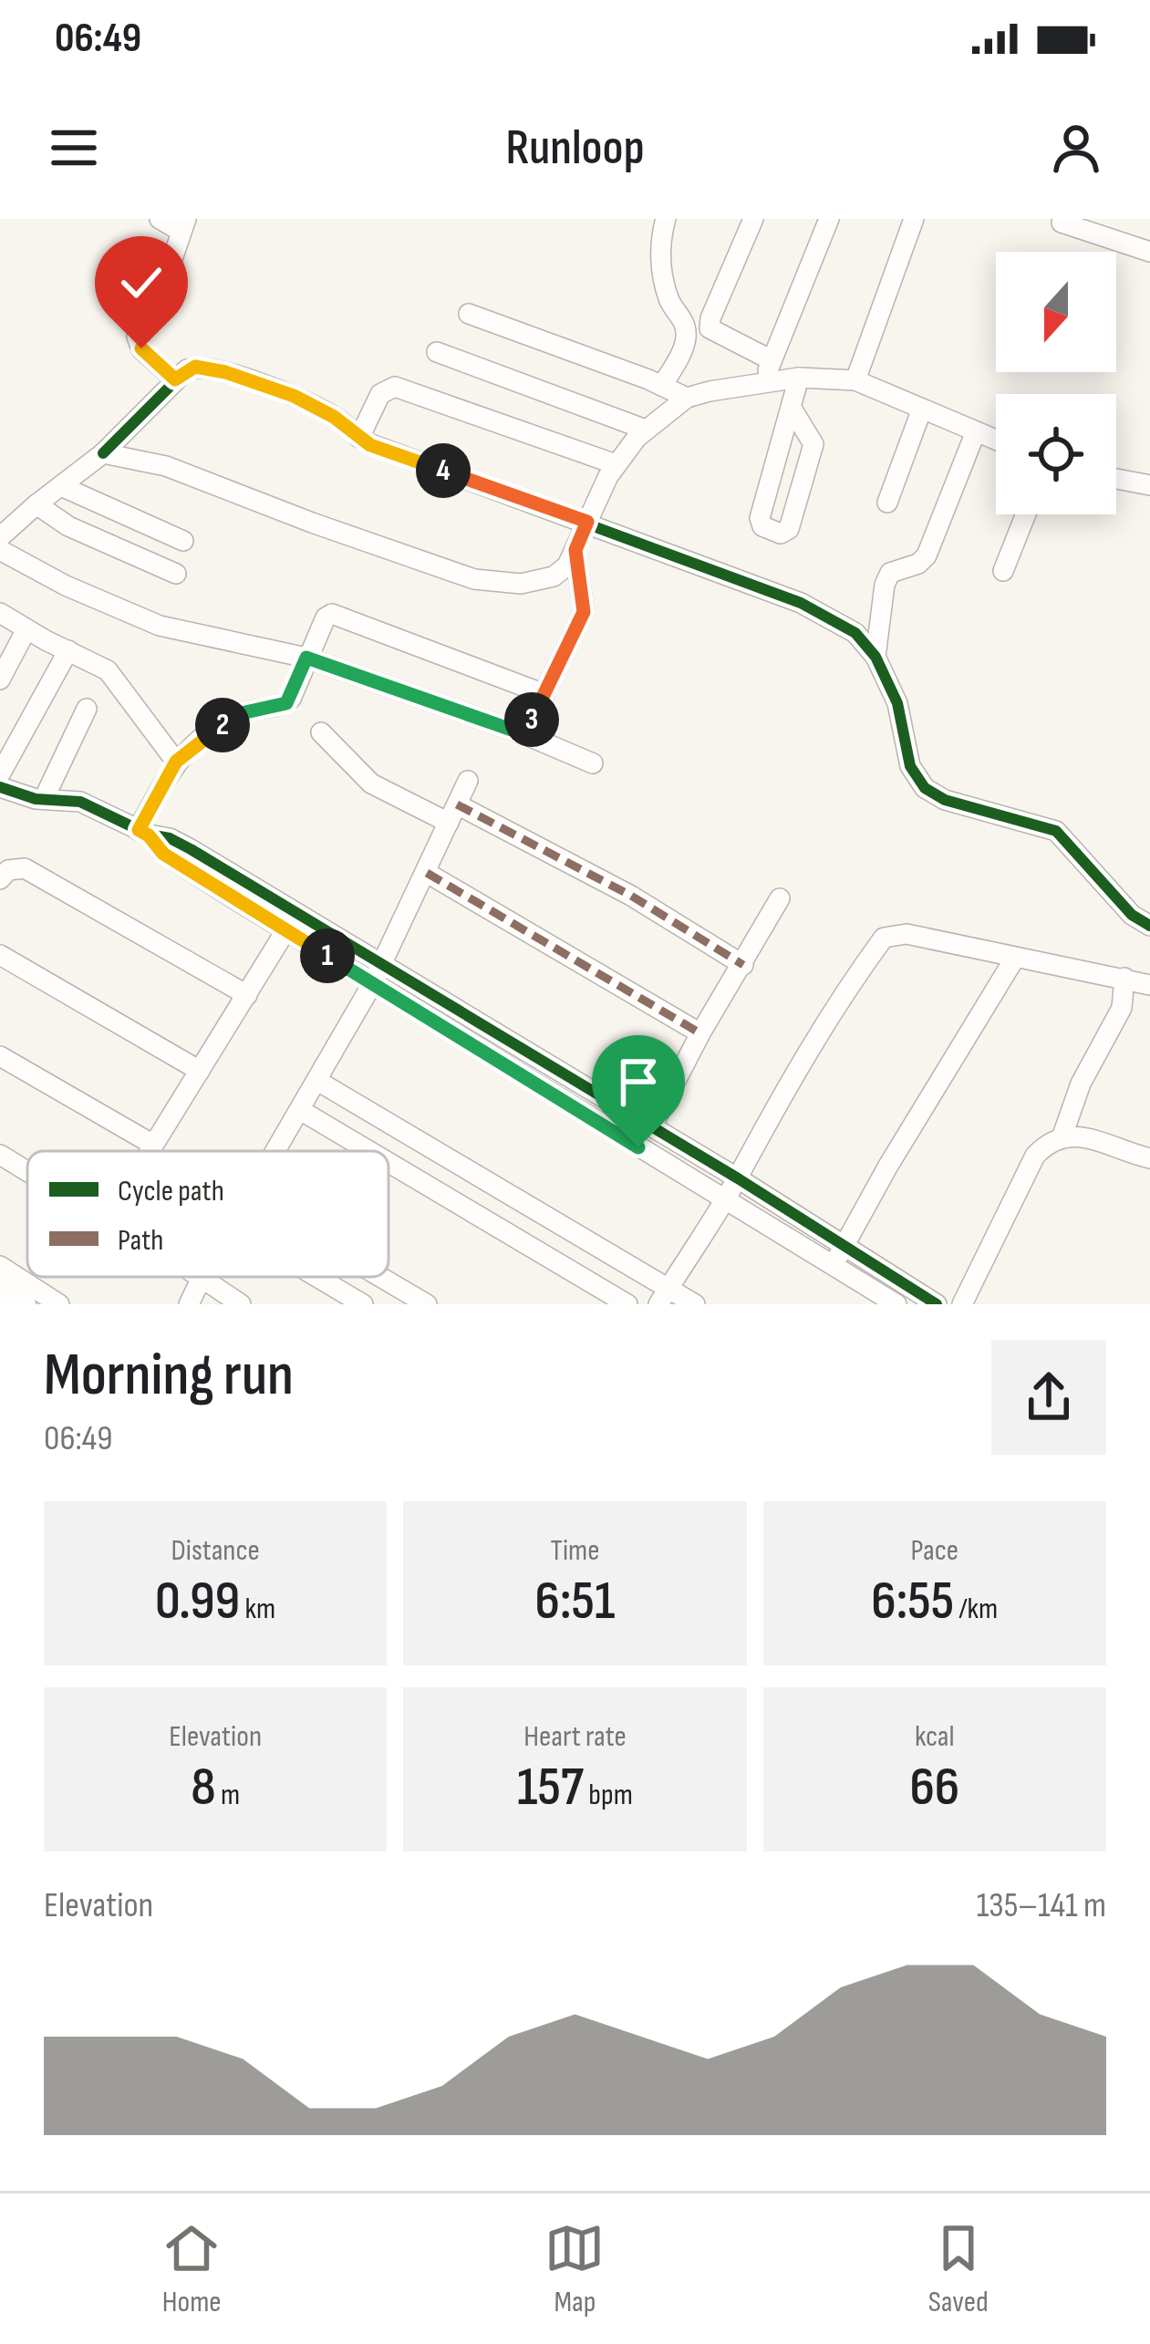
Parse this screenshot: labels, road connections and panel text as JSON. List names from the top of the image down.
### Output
{
  "legend": ["Cycle path", "Path"],
  "north": "bottom",
  "page": {
    "status": "06:49",
    "header": "Runloop",
    "pins": [
      "4",
      "3",
      "2",
      "1"
    ],
    "heading": ["Morning run", "06:49"],
    "stats": [
      ["Distance", "0.99 km"],
      ["Time", "6:51"],
      ["Pace", "6:55 /km"],
      ["Elevation", "8 m"],
      ["Heart rate", "157 bpm"],
      ["kcal", "66"]
    ],
    "chart": ["Elevation", "135–141 m"],
    "tabs": ["Home", "Map", "Saved"]
  }
}
